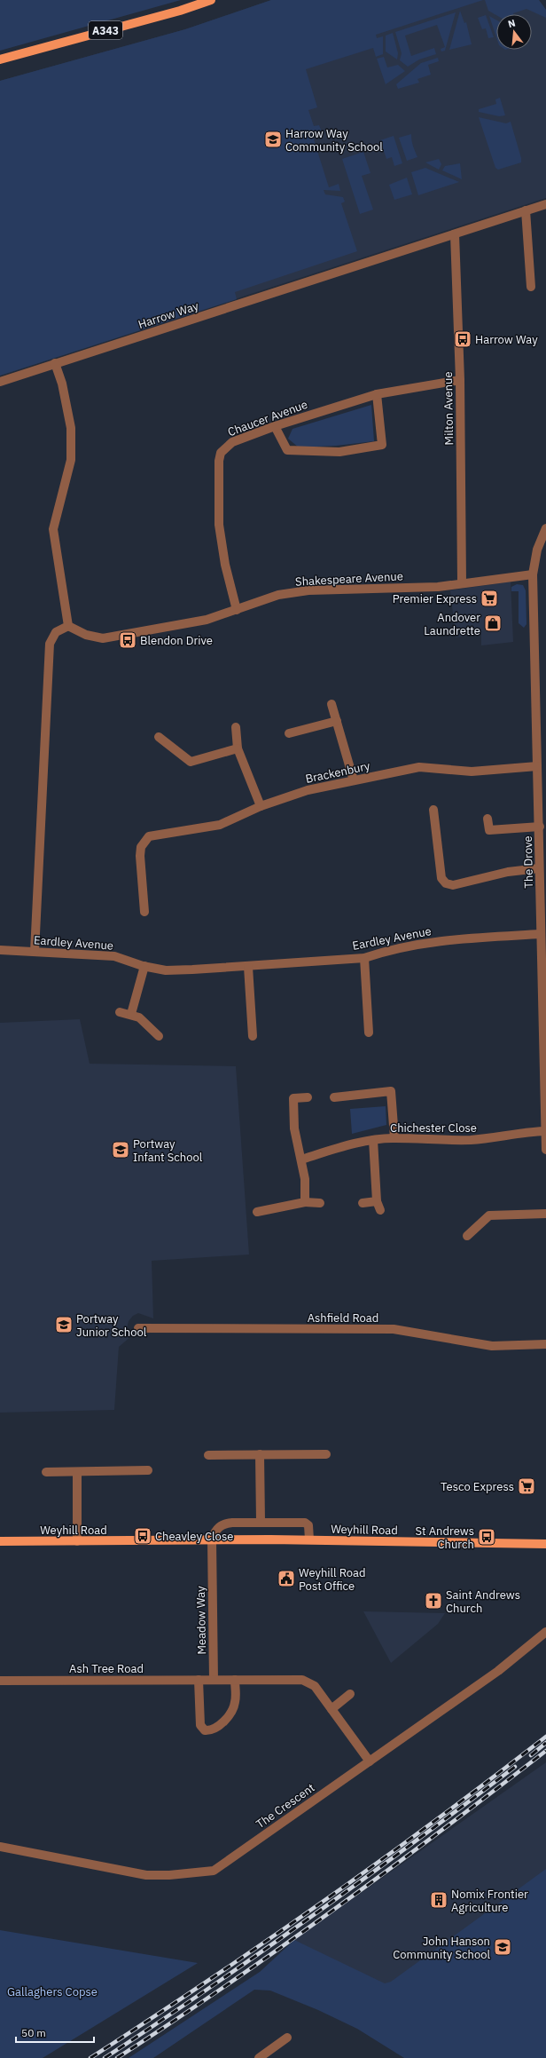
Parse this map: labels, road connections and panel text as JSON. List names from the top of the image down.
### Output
{
  "streets": {
    "main road": ["A343", "Weyhill Road"],
    "street": [
      "Harrow Way",
      "Milton Avenue",
      "Chaucer Avenue",
      "Shakespeare Avenue",
      "Brackenbury",
      "The Drove",
      "Eardley Avenue",
      "Chichester Close",
      "Ashfield Road",
      "Meadow Way",
      "Ash Tree Road",
      "The Crescent"
    ]
  },
  "crossings": [
    ["Harrow Way", "Milton Avenue"],
    ["Milton Avenue", "Chaucer Avenue"],
    ["Milton Avenue", "Shakespeare Avenue"],
    ["Chaucer Avenue", "Shakespeare Avenue"],
    ["Shakespeare Avenue", "The Drove"],
    ["Brackenbury", "The Drove"],
    ["The Drove", "Eardley Avenue"],
    ["The Drove", "Chichester Close"],
    ["Weyhill Road", "Meadow Way"],
    ["Meadow Way", "Ash Tree Road"]
  ],
  "parks": ["Gallaghers Copse"],
  "places": {
    "school or university": [
      "Harrow Way Community School",
      "Portway Infant School",
      "Portway Junior School",
      "John Hanson Community School"
    ],
    "bus stop": [
      "Harrow Way",
      "Blendon Drive",
      "Cheavley Close",
      "St Andrews Church"
    ],
    "supermarket": ["Premier Express", "Tesco Express"],
    "shop": ["Andover Laundrette"],
    "public building": ["Weyhill Road Post Office"],
    "church": ["Saint Andrews Church"],
    "building": ["Nomix Frontier Agriculture"]
  },
  "scale_bar": "50 m",
  "north": "top"
}
